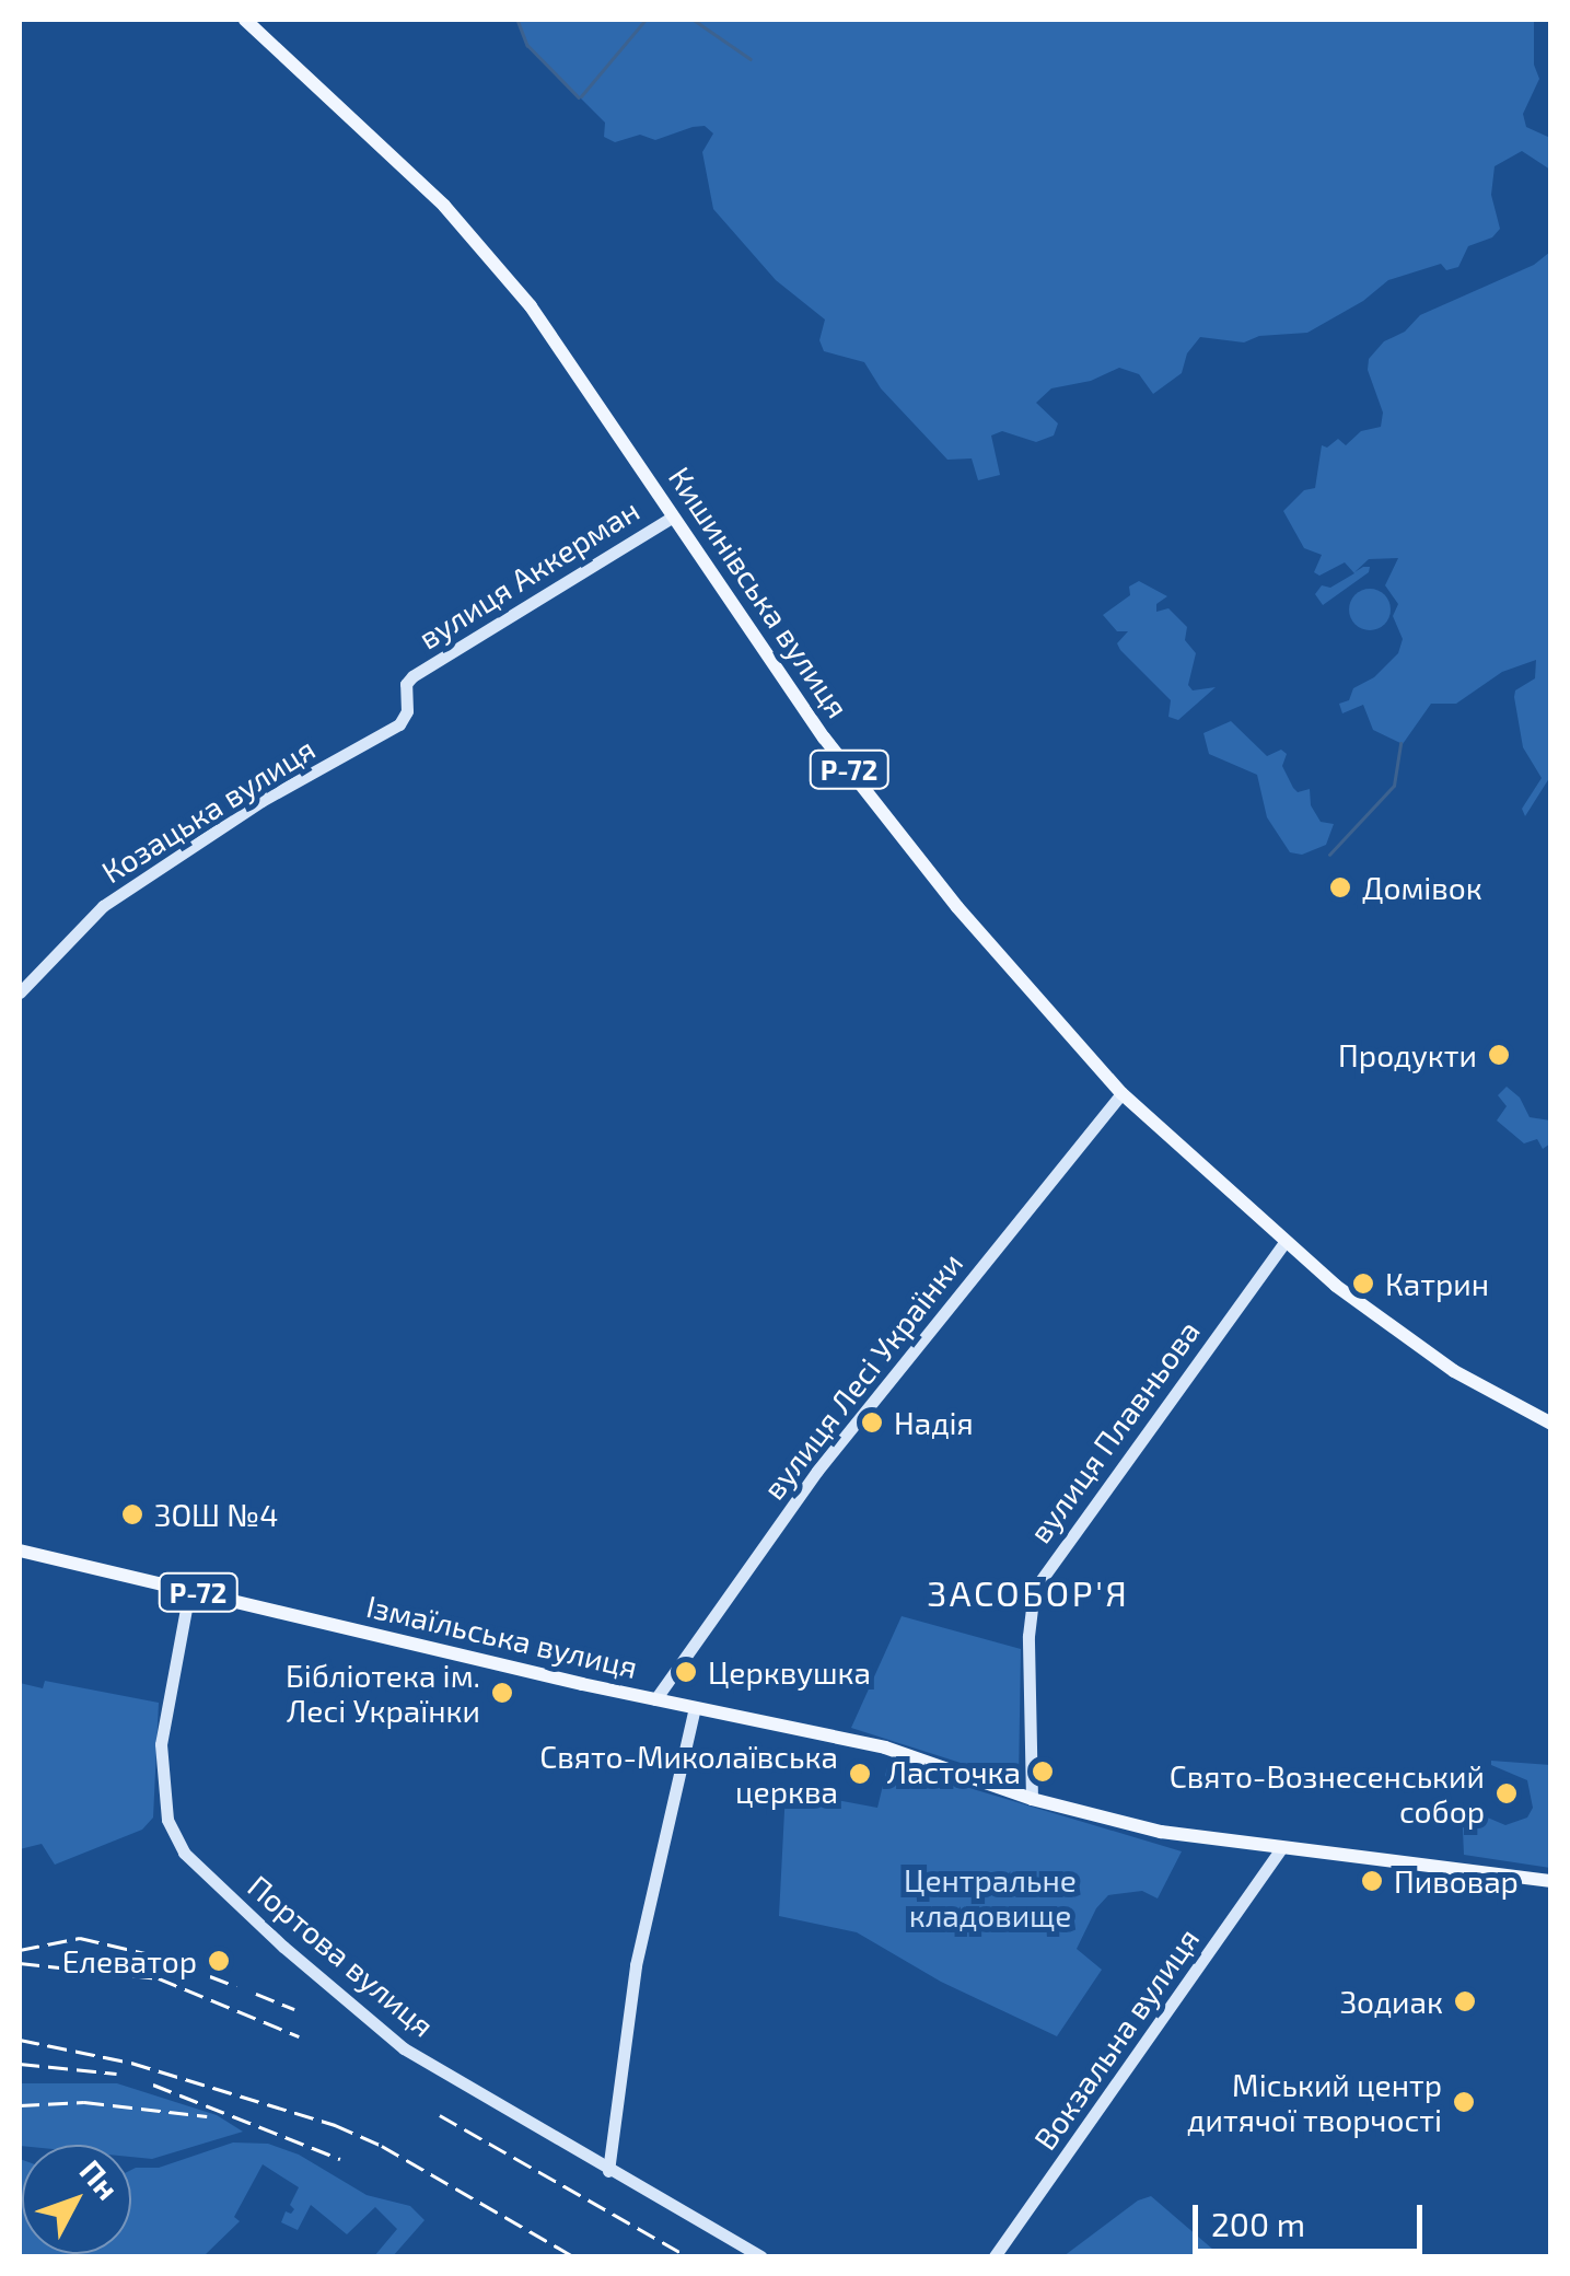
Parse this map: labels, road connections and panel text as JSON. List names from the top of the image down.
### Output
{
  "streets": {
    "main road": ["Кишинівська вулиця", "Р-72", "Ізмаїльська вулиця"],
    "street": [
      "вулиця Аккерман",
      "Козацька вулиця",
      "вулиця Лесі Українки",
      "вулиця Плавньова",
      "Портова вулиця",
      "Вокзальна вулиця"
    ]
  },
  "crossings": [
    ["вулиця Аккерман", "Кишинівська вулиця"],
    ["вулиця Аккерман", "Козацька вулиця"],
    ["Кишинівська вулиця", "вулиця Лесі Українки"],
    ["Кишинівська вулиця", "вулиця Плавньова"],
    ["вулиця Лесі Українки", "Ізмаїльська вулиця"],
    ["вулиця Плавньова", "Ізмаїльська вулиця"],
    ["Ізмаїльська вулиця", "Портова вулиця"],
    ["Ізмаїльська вулиця", "Вокзальна вулиця"]
  ],
  "districts": ["ЗАСОБОР'Я"],
  "parks": ["Центральне кладовище"],
  "places": [
    "Домівок",
    "Продукти",
    "Катрин",
    "Надія",
    "ЗОШ №4",
    "Церквушка",
    "Бібліотека ім. Лесі Українки",
    "Ласточка",
    "Свято-Миколаївська церква",
    "Свято-Вознесенський собор",
    "Пивовар",
    "Елеватор",
    "Зодиак",
    "Міський центр дитячої творчості"
  ],
  "scale_bar": "200 m",
  "north": "top right"
}
